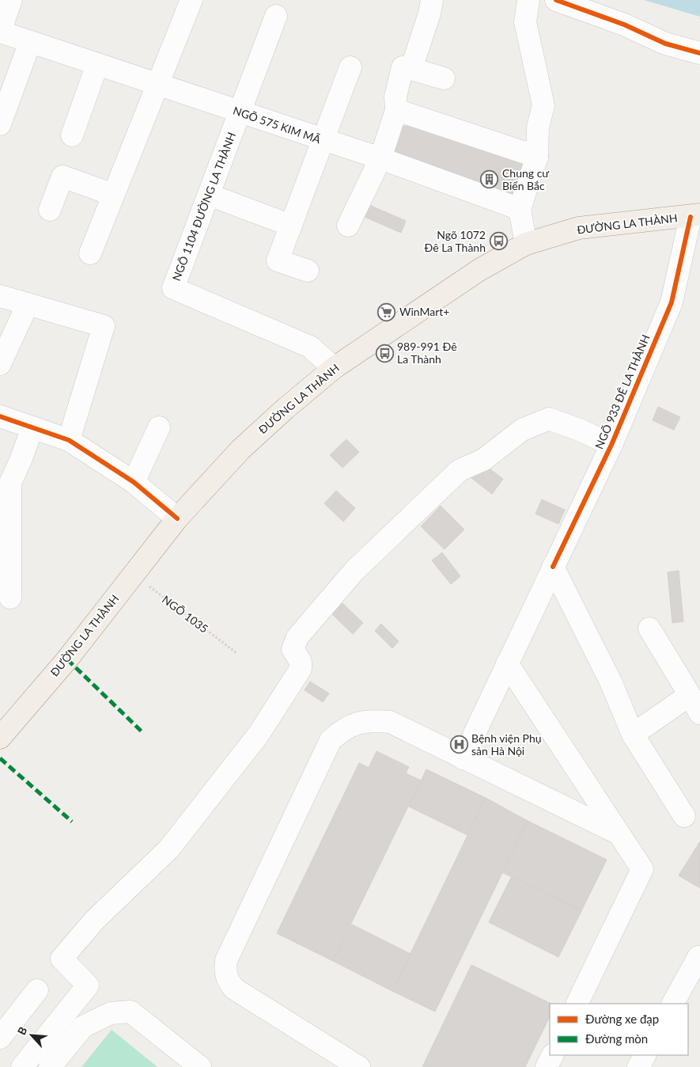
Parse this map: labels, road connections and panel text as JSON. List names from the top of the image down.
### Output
{
  "streets": {
    "main road": ["ĐƯỜNG LA THÀNH"],
    "street": ["NGÕ 575 KIM MÃ", "NGÕ 1104 ĐƯỜNG LA THÀNH", "NGÕ 933 ĐÊ LA THÀNH"],
    "path": ["NGÕ 1035"]
  },
  "crossings": [
    ["NGÕ 575 KIM MÃ", "NGÕ 1104 ĐƯỜNG LA THÀNH"],
    ["NGÕ 1104 ĐƯỜNG LA THÀNH", "ĐƯỜNG LA THÀNH"],
    ["ĐƯỜNG LA THÀNH", "NGÕ 933 ĐÊ LA THÀNH"],
    ["ĐƯỜNG LA THÀNH", "NGÕ 1035"]
  ],
  "places": {
    "building": ["Chung cư Biển Bắc"],
    "bus stop": ["Ngõ 1072 Đê La Thành", "989-991 Đê La Thành"],
    "supermarket": ["WinMart+"],
    "hospital": ["Bệnh viện Phụ sản Hà Nội"]
  },
  "legend": ["Đường xe đạp", "Đường mòn"],
  "north": "top left"
}
